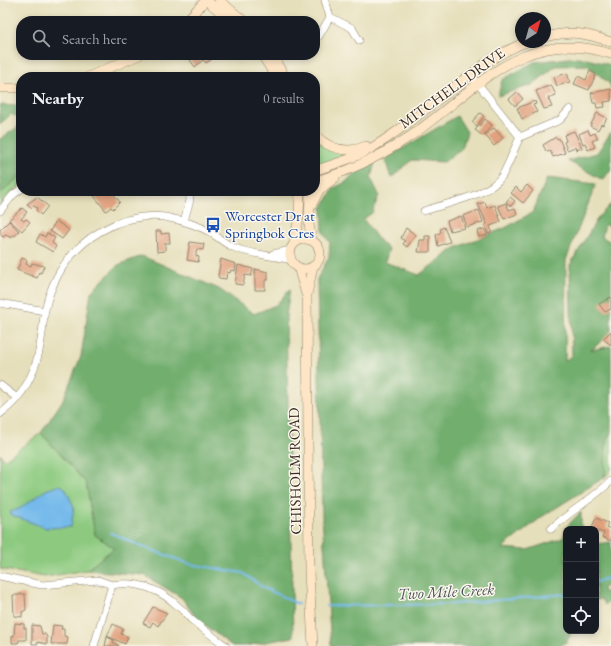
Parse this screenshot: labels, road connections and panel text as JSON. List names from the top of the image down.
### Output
{
  "streets": {
    "main road": ["MITCHELL DRIVE", "CHISHOLM ROAD"]
  },
  "water": ["Two Mile Creek"],
  "places": {
    "bus stop": ["Worcester Dr at Springbok Cres"]
  },
  "north": "top right",
  "page": {
    "search": "Search here",
    "heading": ["Nearby", "0 results"],
    "map_buttons": ["+", "−"]
  }
}
